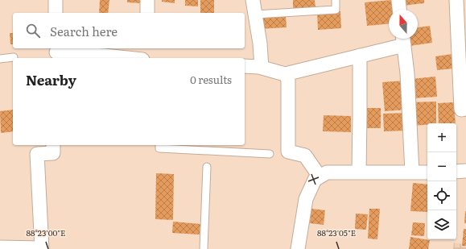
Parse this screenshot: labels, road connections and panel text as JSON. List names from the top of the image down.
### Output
{
  "north": "top",
  "page": {
    "search": "Search here",
    "heading": ["Nearby", "0 results"],
    "map_buttons": ["+", "−"]
  },
  "coordinates": ["88°23'00\"E", "88°23'05\"E"]
}
